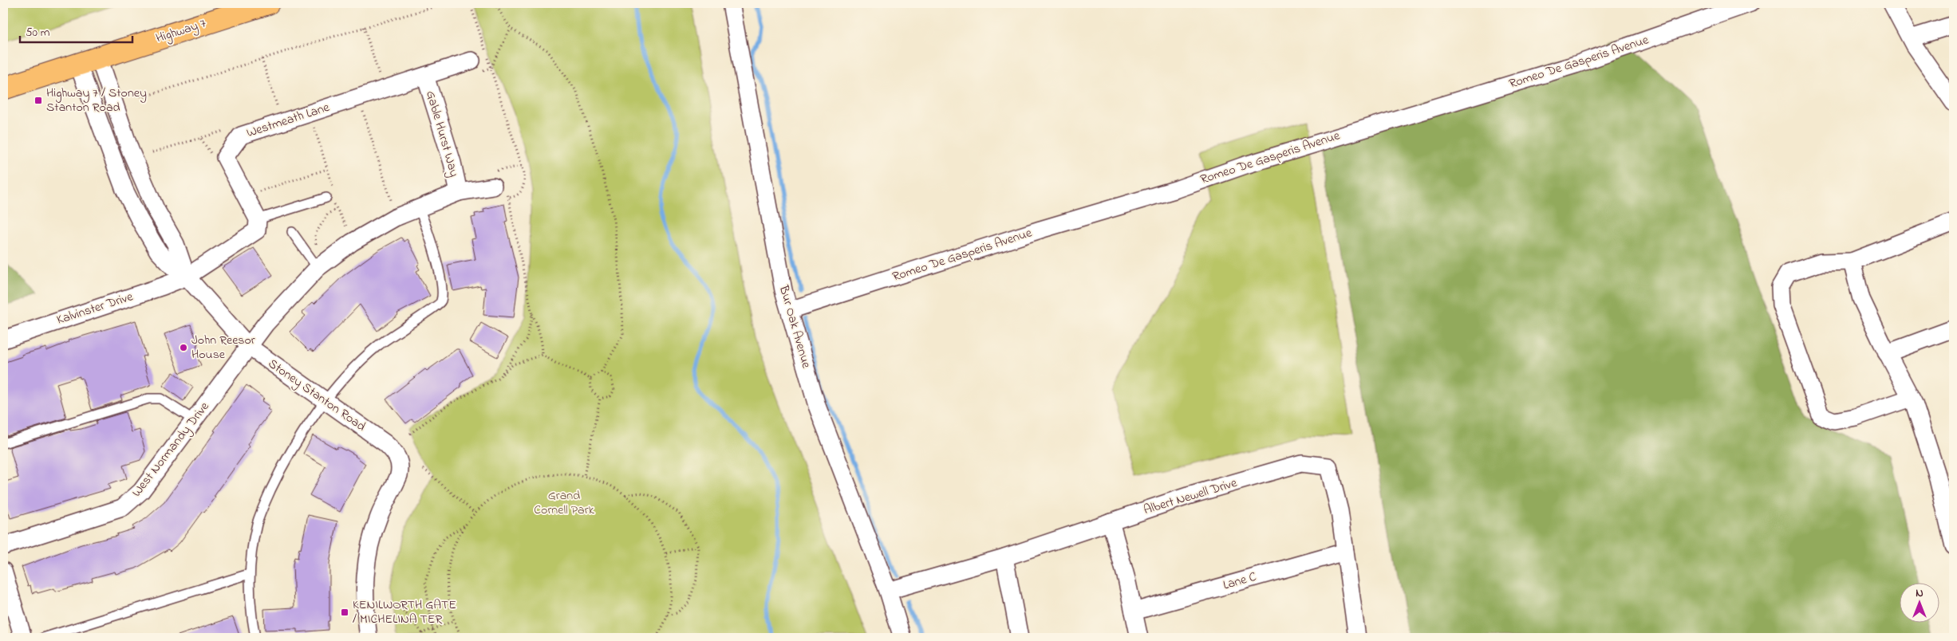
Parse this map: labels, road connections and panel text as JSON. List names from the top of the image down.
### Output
{
  "streets": {
    "main road": ["Highway 7"],
    "street": [
      "Romeo De Gasperis Avenue",
      "Westmeath Lane",
      "Gable Hurst Way",
      "Kalvinster Drive",
      "Bur Oak Avenue",
      "Stoney Stanton Road",
      "West Normandy Drive",
      "Albert Newell Drive",
      "Lane C"
    ]
  },
  "crossings": [
    ["Highway 7", "Stoney Stanton Road"],
    ["Romeo De Gasperis Avenue", "Bur Oak Avenue"],
    ["Westmeath Lane", "Gable Hurst Way"],
    ["Gable Hurst Way", "West Normandy Drive"],
    ["Kalvinster Drive", "Stoney Stanton Road"],
    ["Bur Oak Avenue", "Albert Newell Drive"],
    ["Stoney Stanton Road", "West Normandy Drive"],
    ["Albert Newell Drive", "Lane C"]
  ],
  "parks": ["Grand Cornell Park"],
  "places": {
    "transit": ["Highway 7 / Stoney Stanton Road", "KENILWORTH GATE / MICHELINA TER"],
    "other": ["John Reesor House"]
  },
  "scale_bar": "50 m",
  "north": "top"
}
